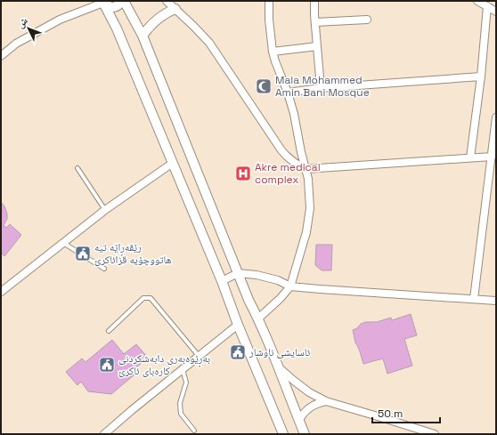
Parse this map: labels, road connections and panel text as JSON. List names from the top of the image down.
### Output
{
  "places": {
    "mosque": ["Mala Mohammed Amin Bani Mosque"],
    "hospital": ["Akre medical complex"],
    "public building": ["رێڤەڕاێە تیە هاتووچۆیە قزائاکرێ", "ئاسايشى ناوشار", "بەڕێوەبەری دابەشکردنی کارەبای ئاکرێ"]
  },
  "scale_bar": "50 m",
  "north": "top left"
}
